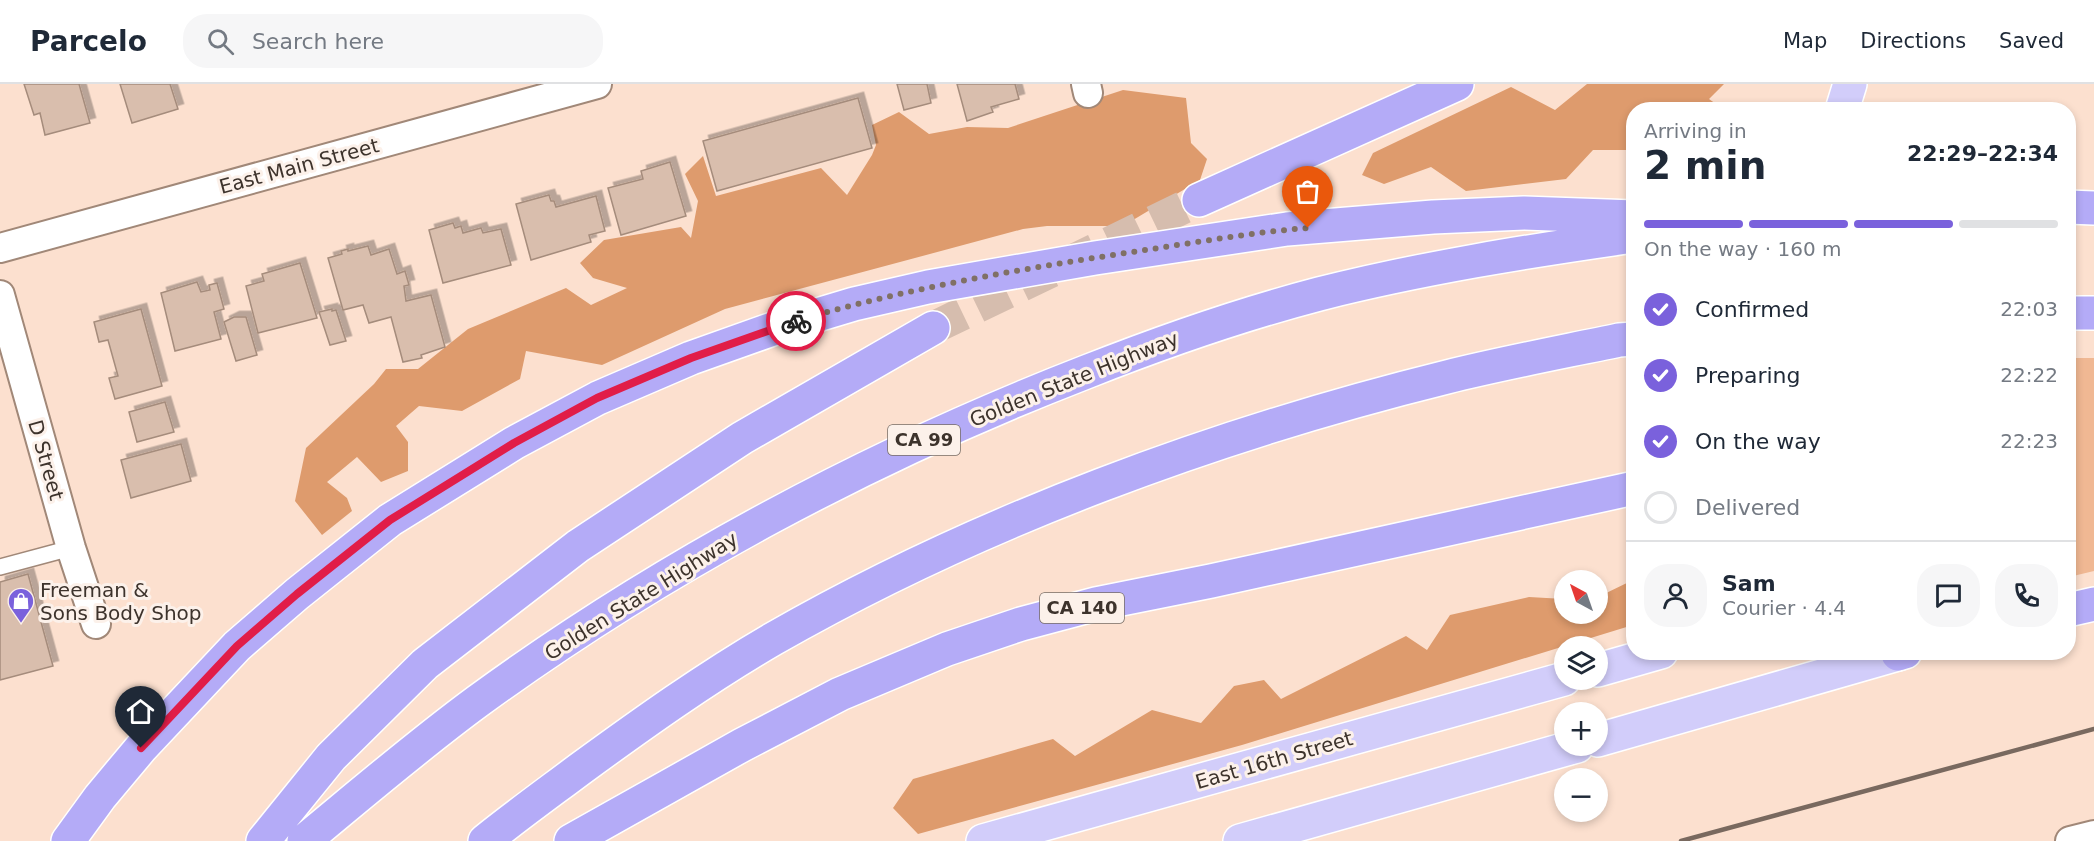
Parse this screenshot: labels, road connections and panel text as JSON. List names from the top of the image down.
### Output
{
  "streets": {
    "highway": ["Golden State Highway", "CA 99", "CA 140"],
    "main road": ["East 16th Street"],
    "street": ["East Main Street", "D Street"]
  },
  "places": {
    "shop": ["Freeman & Sons Body Shop"]
  },
  "north": "top left",
  "page": {
    "header": "Parcelo",
    "search": "Search here",
    "nav": ["Map", "Directions", "Saved"],
    "heading": ["2 min", "Arriving in", "22:29–22:34"],
    "panel": ["Sam", "Courier · 4.4"],
    "bar": "On the way · 160 m",
    "list": [
      ["Confirmed", "22:03"],
      ["Preparing", "22:22"],
      ["On the way", "22:23"],
      "Delivered"
    ],
    "map_buttons": ["+", "−"]
  }
}
